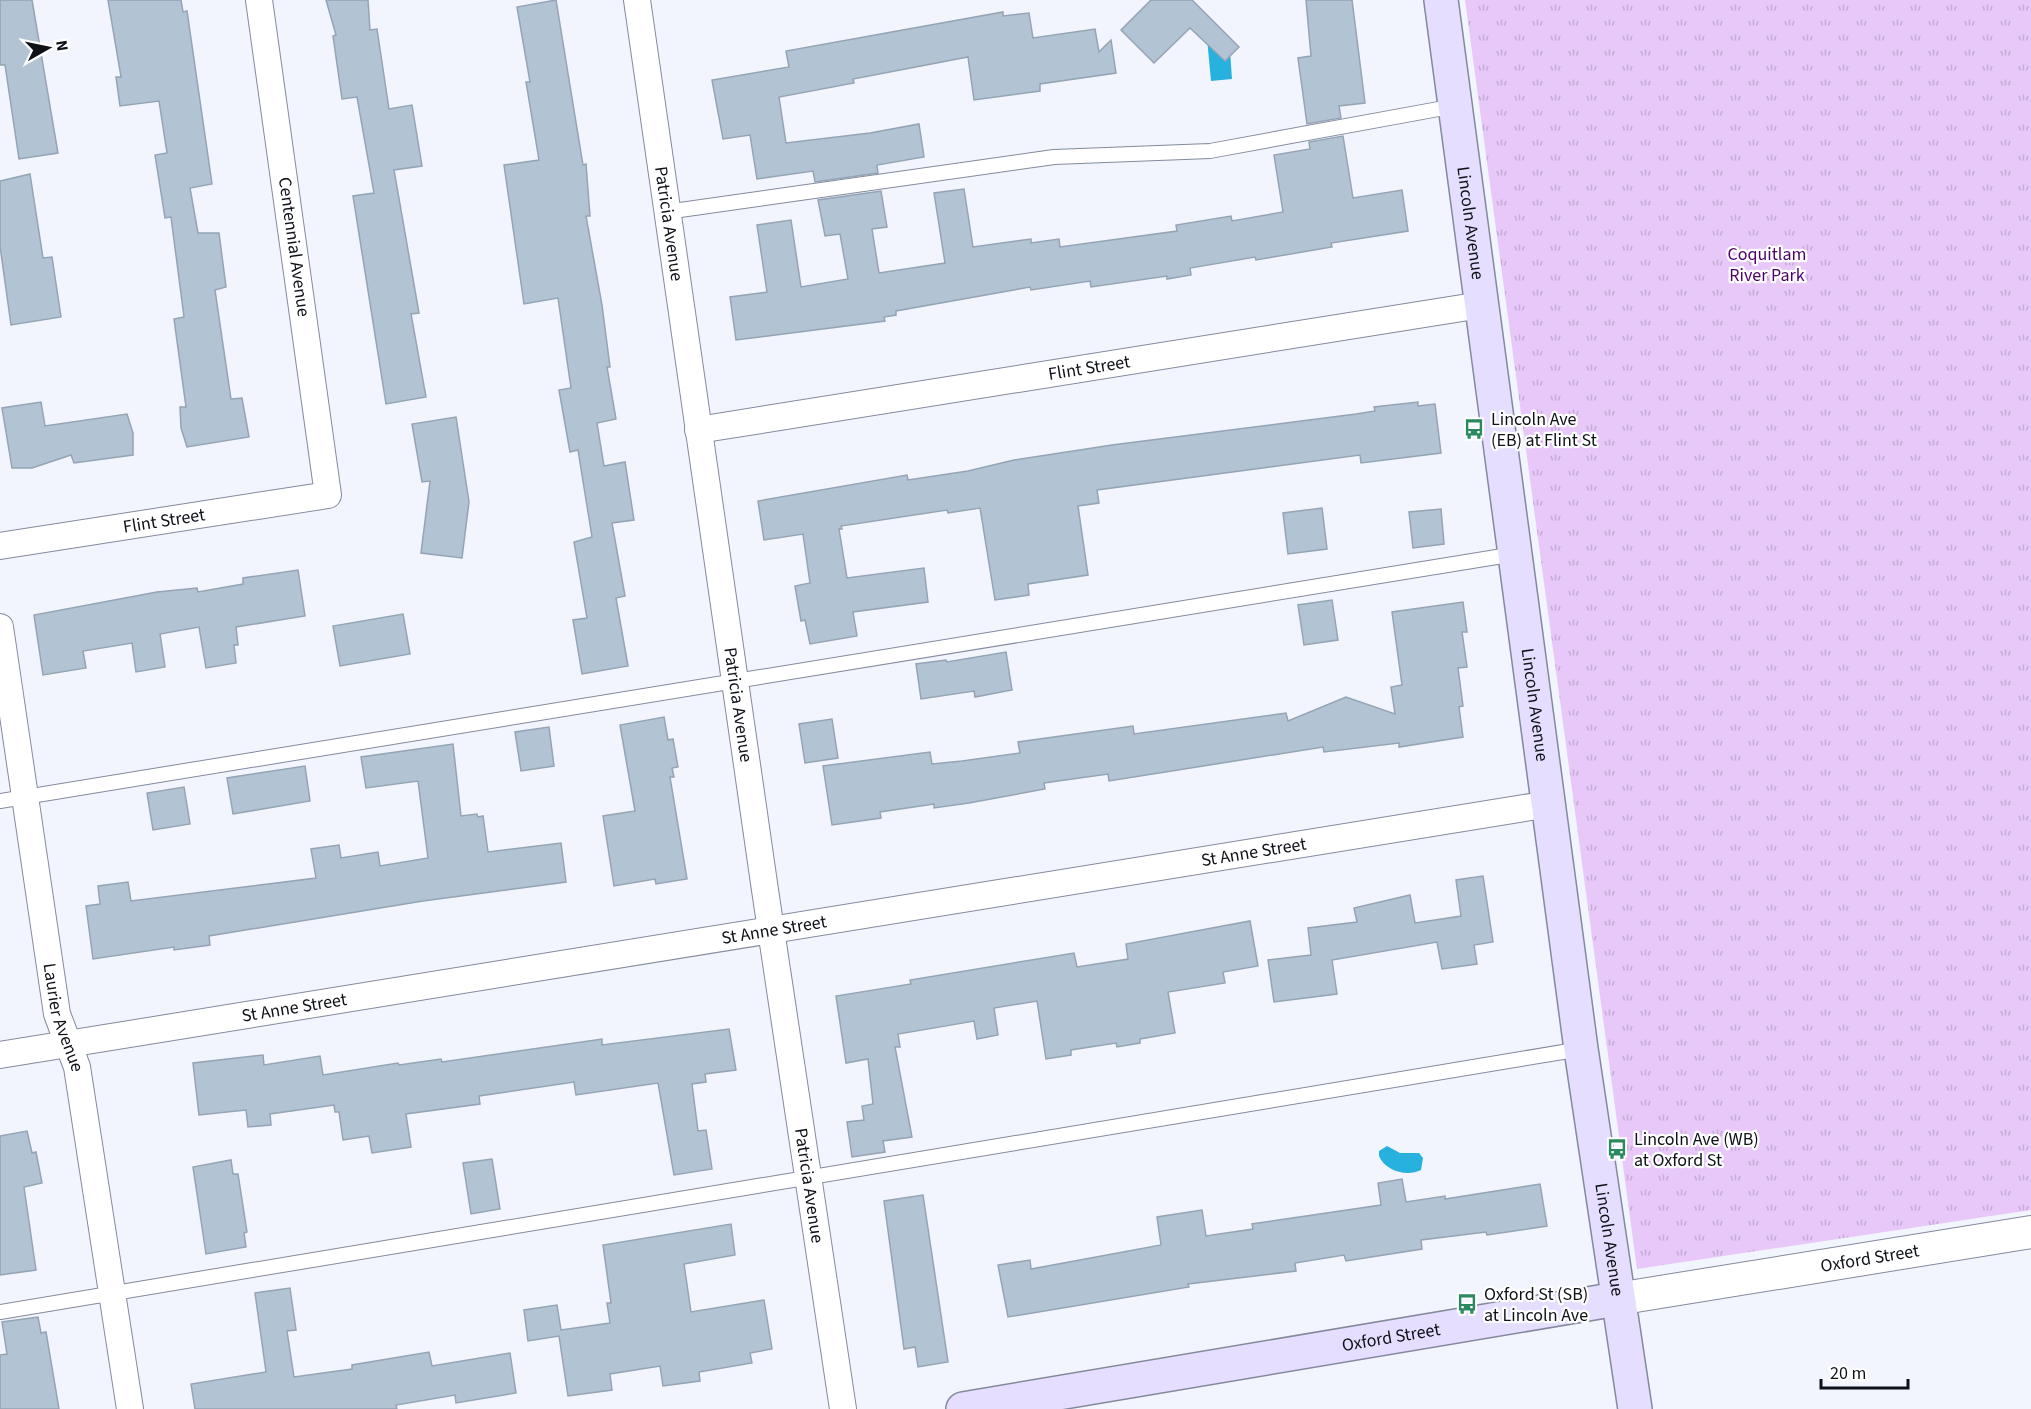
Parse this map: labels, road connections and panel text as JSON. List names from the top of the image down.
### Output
{
  "streets": {
    "main road": ["Lincoln Avenue", "Oxford Street"],
    "street": [
      "Patricia Avenue",
      "Centennial Avenue",
      "Flint Street",
      "St Anne Street",
      "Laurier Avenue"
    ]
  },
  "crossings": [
    ["Lincoln Avenue", "Flint Street"],
    ["Lincoln Avenue", "St Anne Street"],
    ["Lincoln Avenue", "Oxford Street"],
    ["Patricia Avenue", "Flint Street"],
    ["Patricia Avenue", "St Anne Street"],
    ["Centennial Avenue", "Flint Street"],
    ["St Anne Street", "Laurier Avenue"]
  ],
  "parks": ["Coquitlam River Park"],
  "places": {
    "bus stop": ["Lincoln Ave (EB) at Flint St", "Lincoln Ave (WB) at Oxford St", "Oxford St (SB) at Lincoln Ave"]
  },
  "scale_bar": "20 m",
  "north": "right"
}
